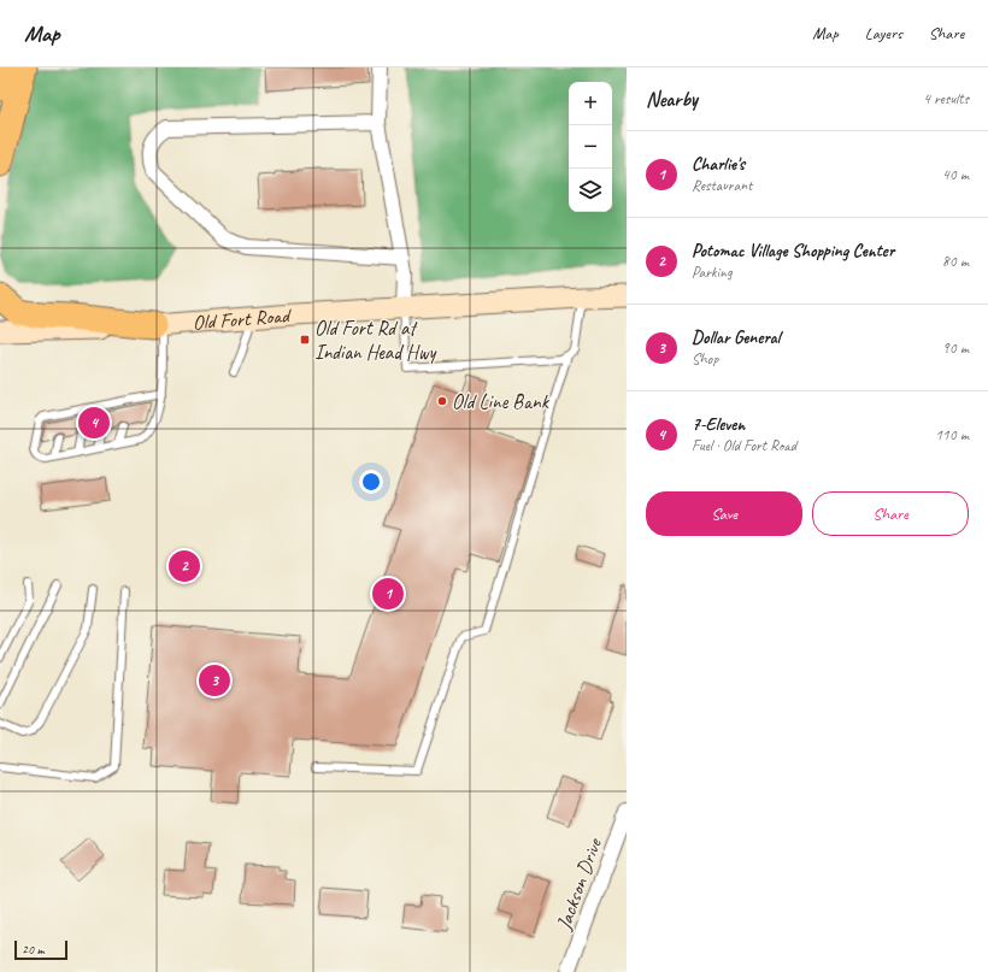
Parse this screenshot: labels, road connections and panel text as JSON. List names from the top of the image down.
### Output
{
  "streets": {
    "main road": ["Old Fort Road"],
    "street": ["Jackson Drive"]
  },
  "places": {
    "transit": ["Old Fort Rd at Indian Head Hwy"],
    "other": ["Old Line Bank"]
  },
  "scale_bar": "20 m",
  "page": {
    "header": "Map",
    "nav": ["Map", "Layers", "Share"],
    "heading": ["Nearby", "4 results"],
    "map_buttons": ["+", "−"],
    "list": [
      {
        "mark": "1",
        "name": "Charlie's",
        "note": "Restaurant",
        "value": "40 m"
      },
      {
        "mark": "2",
        "name": "Potomac Village Shopping Center",
        "note": "Parking",
        "value": "80 m"
      },
      {
        "mark": "3",
        "name": "Dollar General",
        "note": "Shop",
        "value": "90 m"
      },
      {
        "mark": "4",
        "name": "7-Eleven",
        "note": "Fuel · Old Fort Road",
        "value": "110 m"
      }
    ],
    "pins": [
      "4",
      "2",
      "1",
      "3"
    ],
    "buttons": ["Save", "Share"],
    "scale": "20 m"
  }
}
